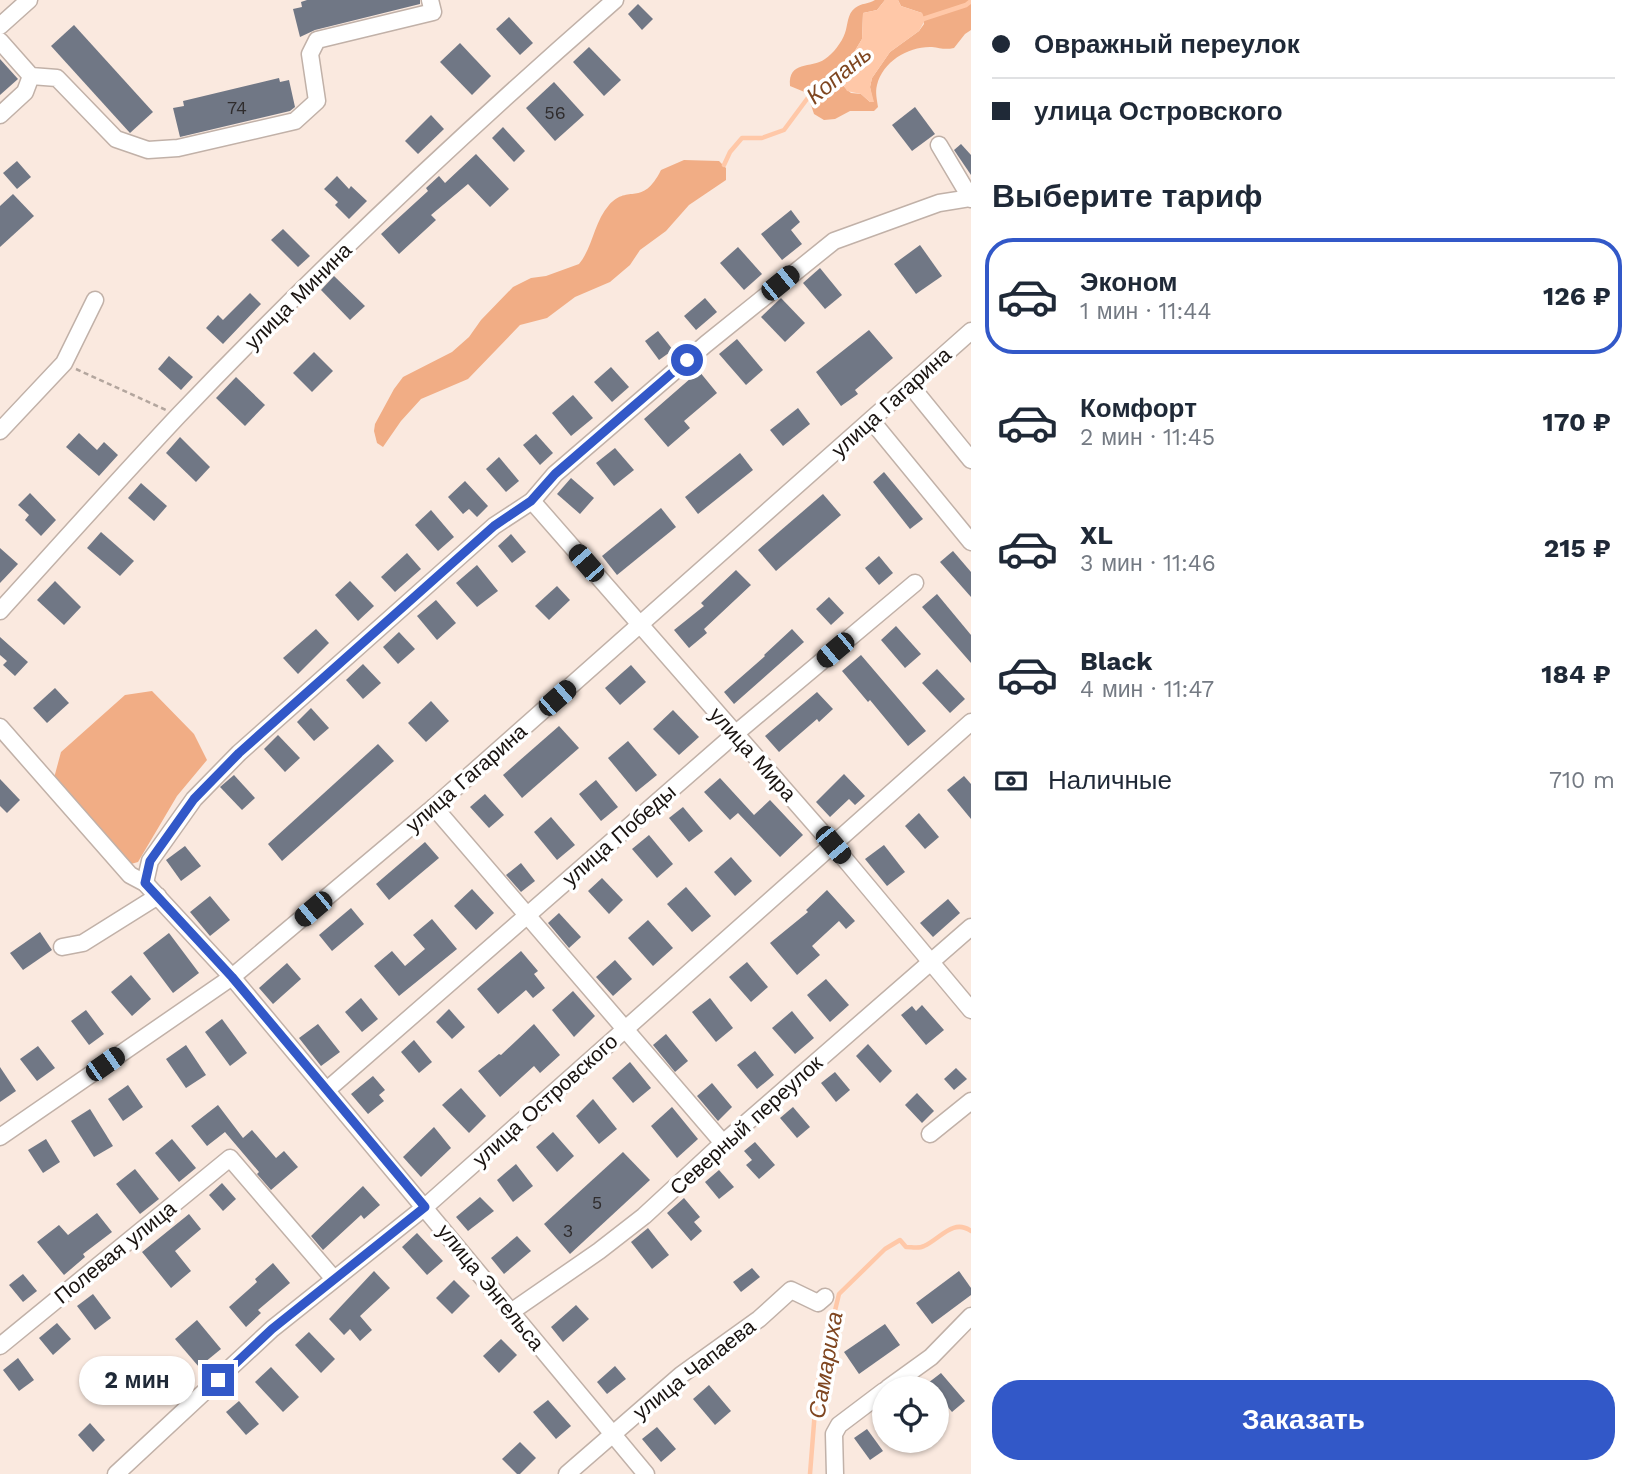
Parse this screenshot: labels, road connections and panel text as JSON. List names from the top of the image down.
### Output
{
  "streets": {
    "street": [
      "улица Минина",
      "улица Гагарина",
      "улица Мира",
      "улица Победы",
      "улица Островского",
      "Северный переулок",
      "Полевая улица",
      "улица Энгельса",
      "улица Чапаева"
    ]
  },
  "crossings": [
    ["улица Гагарина", "улица Мира"],
    ["улица Гагарина", "улица Энгельса"],
    ["улица Мира", "улица Победы"],
    ["улица Мира", "улица Островского"],
    ["улица Мира", "Северный переулок"],
    ["улица Победы", "улица Энгельса"],
    ["улица Островского", "Полевая улица"],
    ["улица Островского", "улица Энгельса"],
    ["Северный переулок", "улица Энгельса"],
    ["улица Энгельса", "улица Чапаева"]
  ],
  "water": ["Копань", "Самариха"],
  "house_numbers": [
    "74",
    "56",
    "5",
    "3"
  ],
  "page": {
    "banner": ["Овражный переулок", "улица Островского"],
    "heading": "Выберите тариф",
    "list": [
      {
        "name": "Эконом",
        "note": "1 мин · 11:44",
        "value": "126 ₽"
      },
      {
        "name": "Комфорт",
        "note": "2 мин · 11:45",
        "value": "170 ₽"
      },
      {
        "name": "XL",
        "note": "3 мин · 11:46",
        "value": "215 ₽"
      },
      {
        "name": "Black",
        "note": "4 мин · 11:47",
        "value": "184 ₽"
      }
    ],
    "pay": ["Наличные", "710 m"],
    "bubble": "2 мин",
    "buttons": "Заказать"
  }
}
